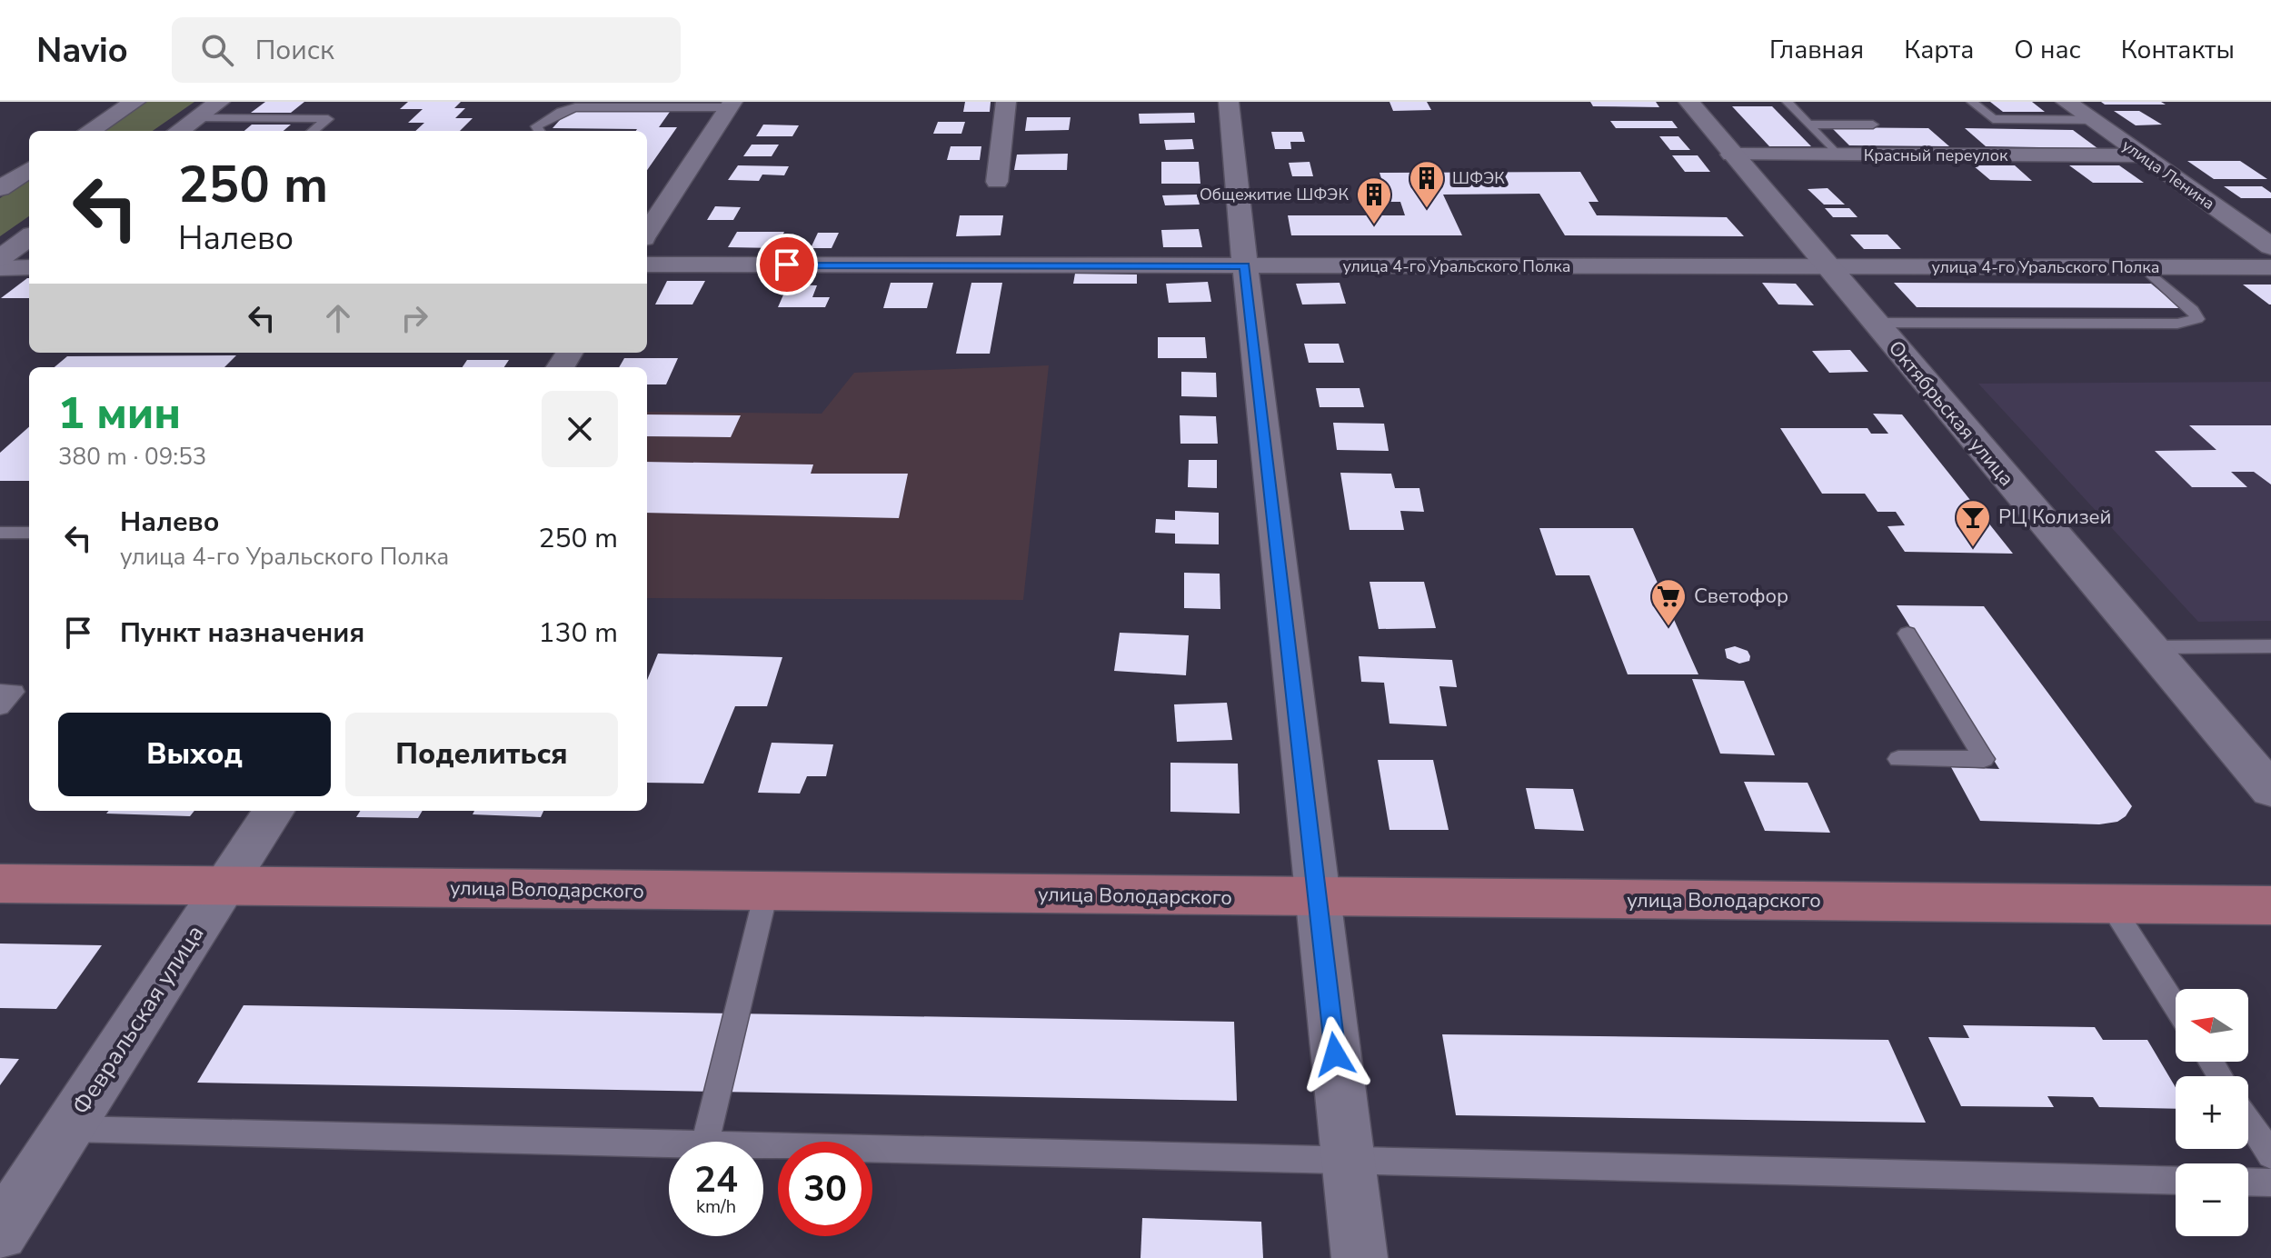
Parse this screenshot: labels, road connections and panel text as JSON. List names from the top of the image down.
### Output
{
  "streets": {
    "main road": ["улица Володарского"],
    "street": [
      "Красный переулок",
      "улица Ленина",
      "улица 4-го Уральского Полка",
      "Октябрьская улица",
      "Февральская улица"
    ]
  },
  "crossings": [
    ["Красный переулок", "улица Ленина"],
    ["Красный переулок", "Октябрьская улица"],
    ["улица 4-го Уральского Полка", "Октябрьская улица"],
    ["улица Володарского", "Февральская улица"]
  ],
  "places": {
    "building": ["ШФЭК", "Общежитие ШФЭК"],
    "bar": ["РЦ Колизей"],
    "supermarket": ["Светофор"]
  },
  "north": "left",
  "page": {
    "header": "Navio",
    "search": "Поиск",
    "nav": [
      "Главная",
      "Карта",
      "О нас",
      "Контакты"
    ],
    "turn": ["250 m", "Налево"],
    "heading": ["1 мин", "380 m · 09:53"],
    "list": [
      {
        "name": "Налево",
        "note": "улица 4-го Уральского Полка",
        "value": "250 m"
      },
      {
        "name": "Пункт назначения",
        "value": "130 m"
      }
    ],
    "buttons": ["Выход", "Поделиться"],
    "map_buttons": ["+", "−"],
    "speed": "24 km/h",
    "limit": "30"
  }
}
